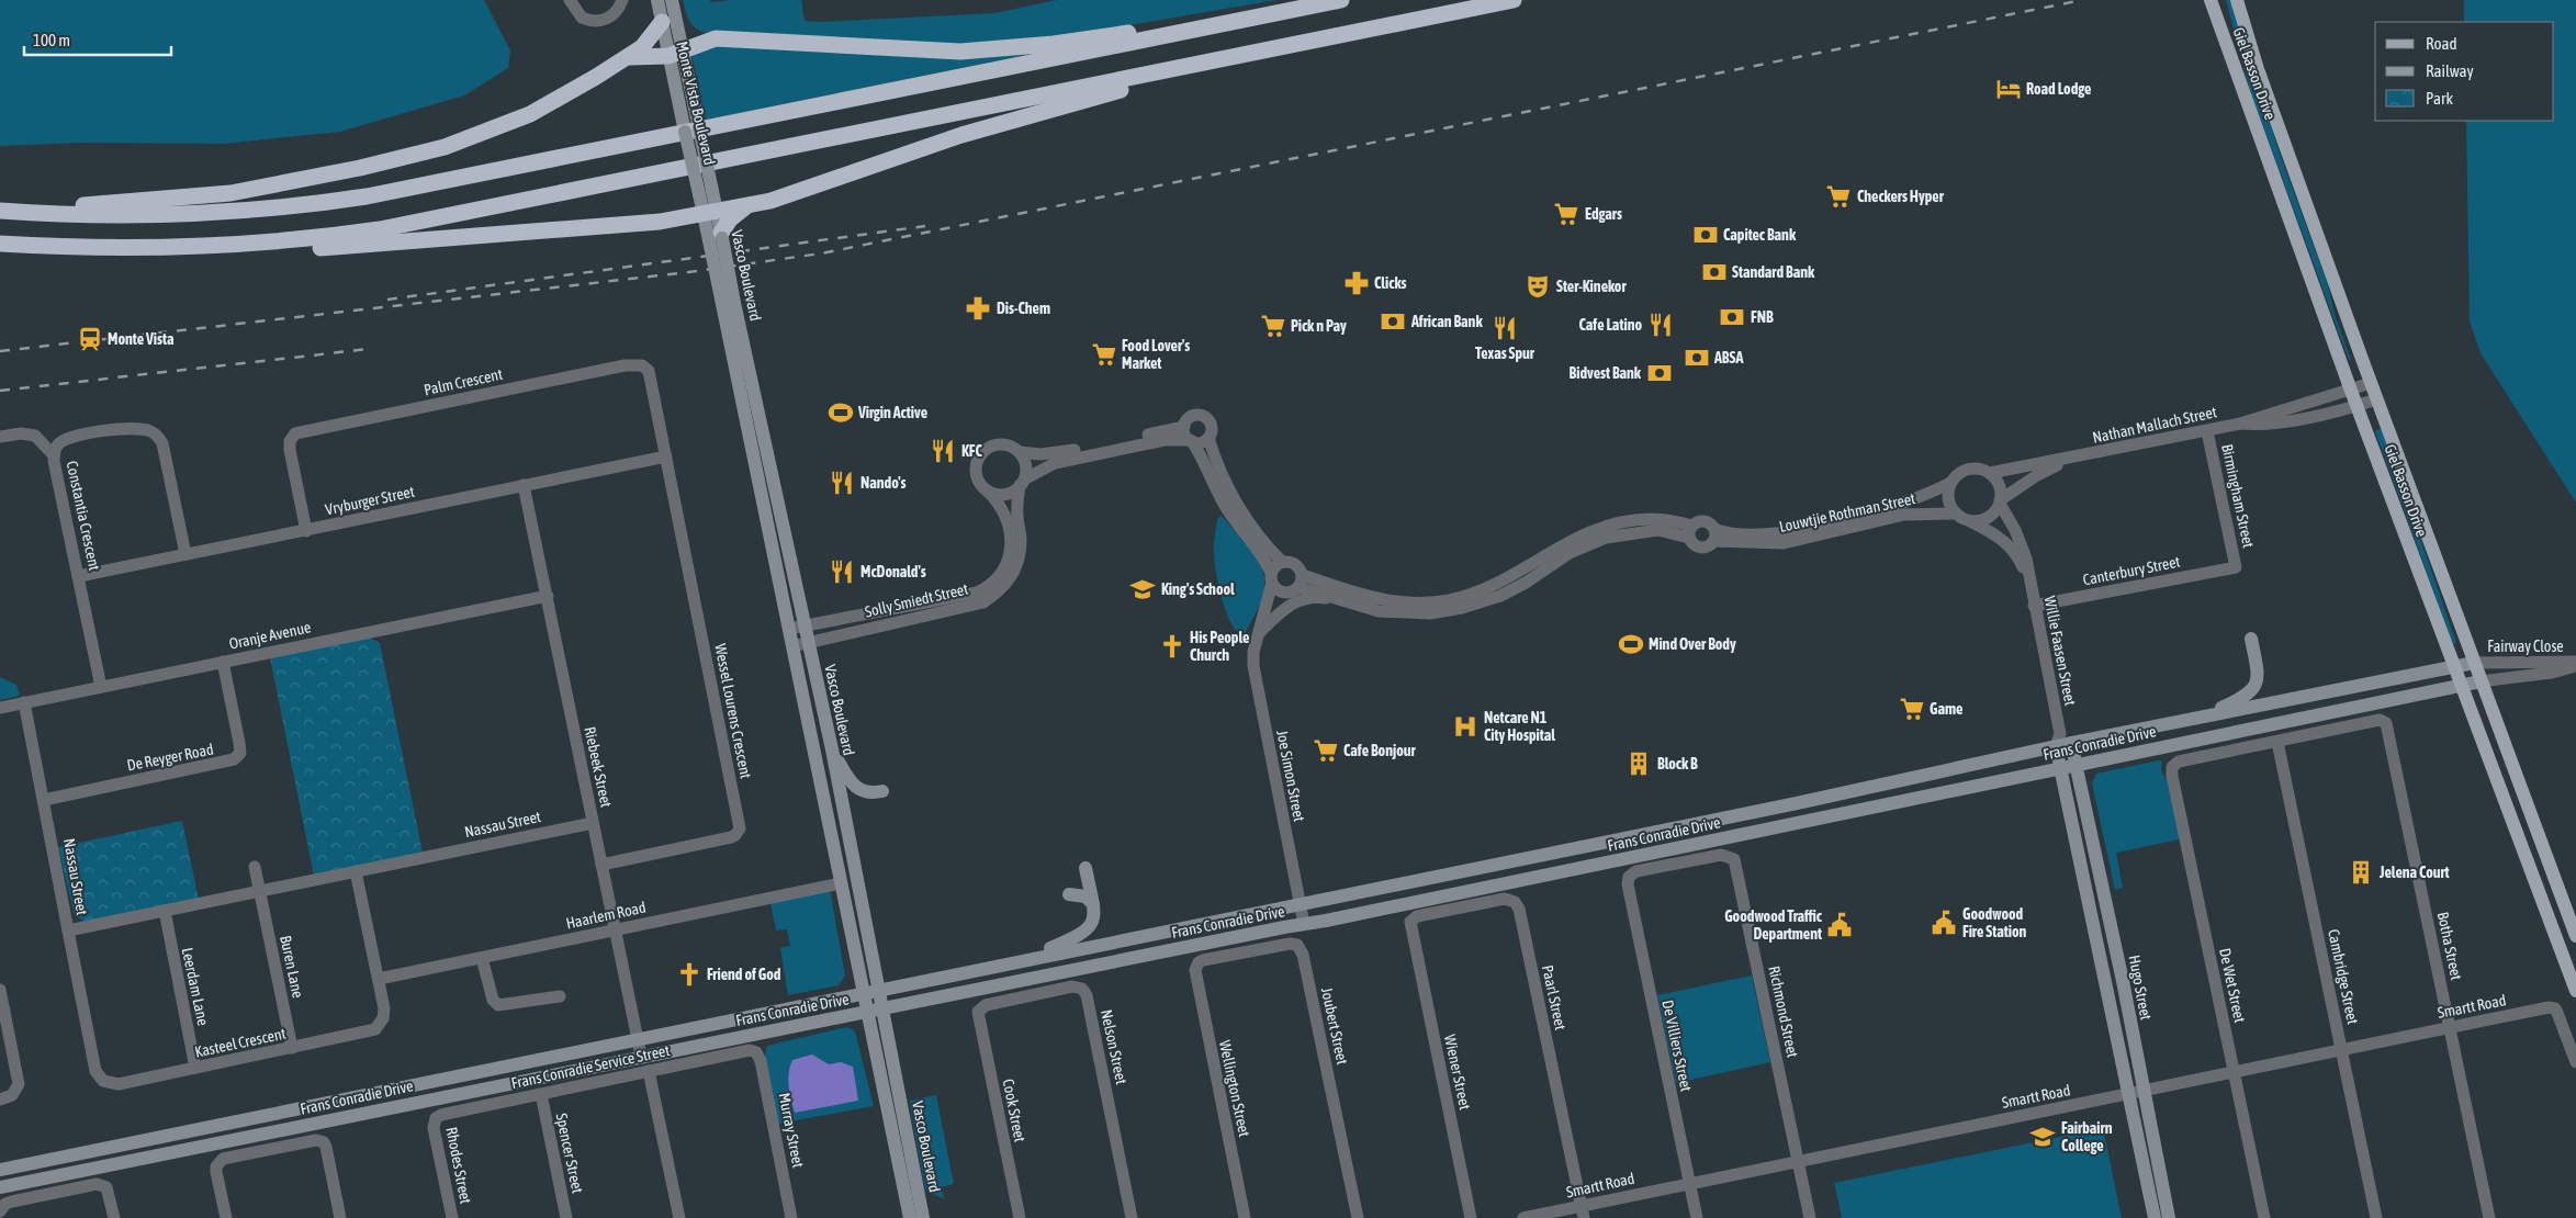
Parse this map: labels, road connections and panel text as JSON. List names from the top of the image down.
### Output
{
  "streets": {
    "main road": [
      "Giel Basson Drive",
      "Monte Vista Boulevard",
      "Vasco Boulevard",
      "Frans Conradie Drive",
      "Hugo Street"
    ],
    "street": [
      "Palm Crescent",
      "Nathan Mallach Street",
      "Birmingham Street",
      "Vryburger Street",
      "Louwtjie Rothman Street",
      "Constantia Crescent",
      "Canterbury Street",
      "Solly Smiedt Street",
      "Oranje Avenue",
      "Fairway Close",
      "Willie Faasen Street",
      "Wessel Lourens Crescent",
      "De Reyger Road",
      "Riebeek Street",
      "Joe Simon Street",
      "Nassau Street",
      "Haarlem Road",
      "Botha Street",
      "Buren Lane",
      "Cambridge Street",
      "De Wet Street",
      "Leerdam Lane",
      "Paarl Street",
      "Smartt Road",
      "Richmond Street",
      "Joubert Street",
      "Kasteel Crescent",
      "De Villiers Street",
      "Nelson Street",
      "Frans Conradie Service Street",
      "Wiener Street",
      "Wellington Street",
      "Cook Street",
      "Murray Street",
      "Spencer Street",
      "Rhodes Street"
    ]
  },
  "crossings": [
    ["Giel Basson Drive", "Nathan Mallach Street"],
    ["Giel Basson Drive", "Fairway Close"],
    ["Giel Basson Drive", "Frans Conradie Drive"],
    ["Monte Vista Boulevard", "Vasco Boulevard"],
    ["Vasco Boulevard", "Solly Smiedt Street"],
    ["Vasco Boulevard", "Frans Conradie Drive"],
    ["Vasco Boulevard", "Haarlem Road"],
    ["Palm Crescent", "Vryburger Street"],
    ["Palm Crescent", "Wessel Lourens Crescent"],
    ["Nathan Mallach Street", "Birmingham Street"],
    ["Nathan Mallach Street", "Louwtjie Rothman Street"],
    ["Nathan Mallach Street", "Willie Faasen Street"],
    ["Birmingham Street", "Canterbury Street"],
    ["Vryburger Street", "Constantia Crescent"],
    ["Vryburger Street", "Wessel Lourens Crescent"],
    ["Vryburger Street", "Riebeek Street"],
    ["Louwtjie Rothman Street", "Willie Faasen Street"],
    ["Louwtjie Rothman Street", "Joe Simon Street"],
    ["Constantia Crescent", "Oranje Avenue"],
    ["Canterbury Street", "Willie Faasen Street"],
    ["Oranje Avenue", "De Reyger Road"],
    ["Oranje Avenue", "Riebeek Street"],
    ["Oranje Avenue", "Nassau Street"],
    ["Fairway Close", "Frans Conradie Drive"],
    ["Willie Faasen Street", "Frans Conradie Drive"],
    ["Willie Faasen Street", "Hugo Street"],
    ["Wessel Lourens Crescent", "Riebeek Street"],
    ["Frans Conradie Drive", "Riebeek Street"],
    ["Frans Conradie Drive", "Joe Simon Street"],
    ["Frans Conradie Drive", "Hugo Street"],
    ["De Reyger Road", "Nassau Street"],
    ["Riebeek Street", "Nassau Street"],
    ["Riebeek Street", "Haarlem Road"],
    ["Nassau Street", "Buren Lane"],
    ["Nassau Street", "Leerdam Lane"],
    ["Nassau Street", "Kasteel Crescent"],
    ["Haarlem Road", "Kasteel Crescent"],
    ["Botha Street", "Cambridge Street"],
    ["Botha Street", "De Wet Street"],
    ["Botha Street", "Smartt Road"],
    ["Buren Lane", "Kasteel Crescent"],
    ["Cambridge Street", "De Wet Street"],
    ["Cambridge Street", "Smartt Road"],
    ["De Wet Street", "Smartt Road"],
    ["Leerdam Lane", "Kasteel Crescent"],
    ["Hugo Street", "Smartt Road"],
    ["Paarl Street", "Smartt Road"],
    ["Paarl Street", "Wiener Street"],
    ["Smartt Road", "Richmond Street"],
    ["Smartt Road", "De Villiers Street"],
    ["Richmond Street", "De Villiers Street"],
    ["Joubert Street", "Wellington Street"],
    ["Nelson Street", "Cook Street"],
    ["Frans Conradie Service Street", "Murray Street"],
    ["Frans Conradie Service Street", "Spencer Street"],
    ["Frans Conradie Service Street", "Rhodes Street"]
  ],
  "places": {
    "hotel": ["Road Lodge"],
    "supermarket": [
      "Checkers Hyper",
      "Edgars",
      "Pick n Pay",
      "Food Lover's Market",
      "Game",
      "Cafe Bonjour"
    ],
    "bank": [
      "Capitec Bank",
      "Standard Bank",
      "FNB",
      "African Bank",
      "ABSA",
      "Bidvest Bank"
    ],
    "pharmacy": ["Clicks", "Dis-Chem"],
    "theatre": ["Ster-Kinekor"],
    "restaurant": [
      "Cafe Latino",
      "Texas Spur",
      "KFC",
      "Nando's",
      "McDonald's"
    ],
    "station": ["Monte Vista"],
    "sports": ["Virgin Active", "Mind Over Body"],
    "school or university": ["King's School", "Fairbairn College"],
    "church": ["His People Church", "Friend of God"],
    "hospital": ["Netcare N1 City Hospital"],
    "building": ["Block B", "Jelena Court"],
    "public building": ["Goodwood Fire Station", "Goodwood Traffic Department"]
  },
  "legend": ["Road", "Railway", "Park"],
  "scale_bar": "100 m"
}
